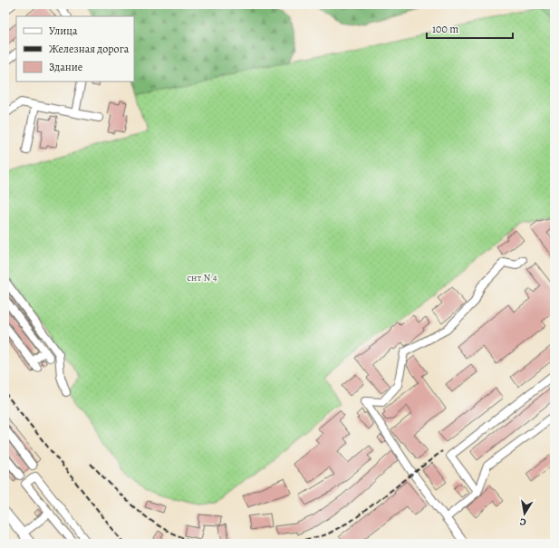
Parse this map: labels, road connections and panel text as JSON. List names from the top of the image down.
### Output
{
  "parks": ["снт N 4"],
  "legend": ["Улица", "Железная дорога", "Здание"],
  "scale_bar": "100 m",
  "north": "bottom"
}
